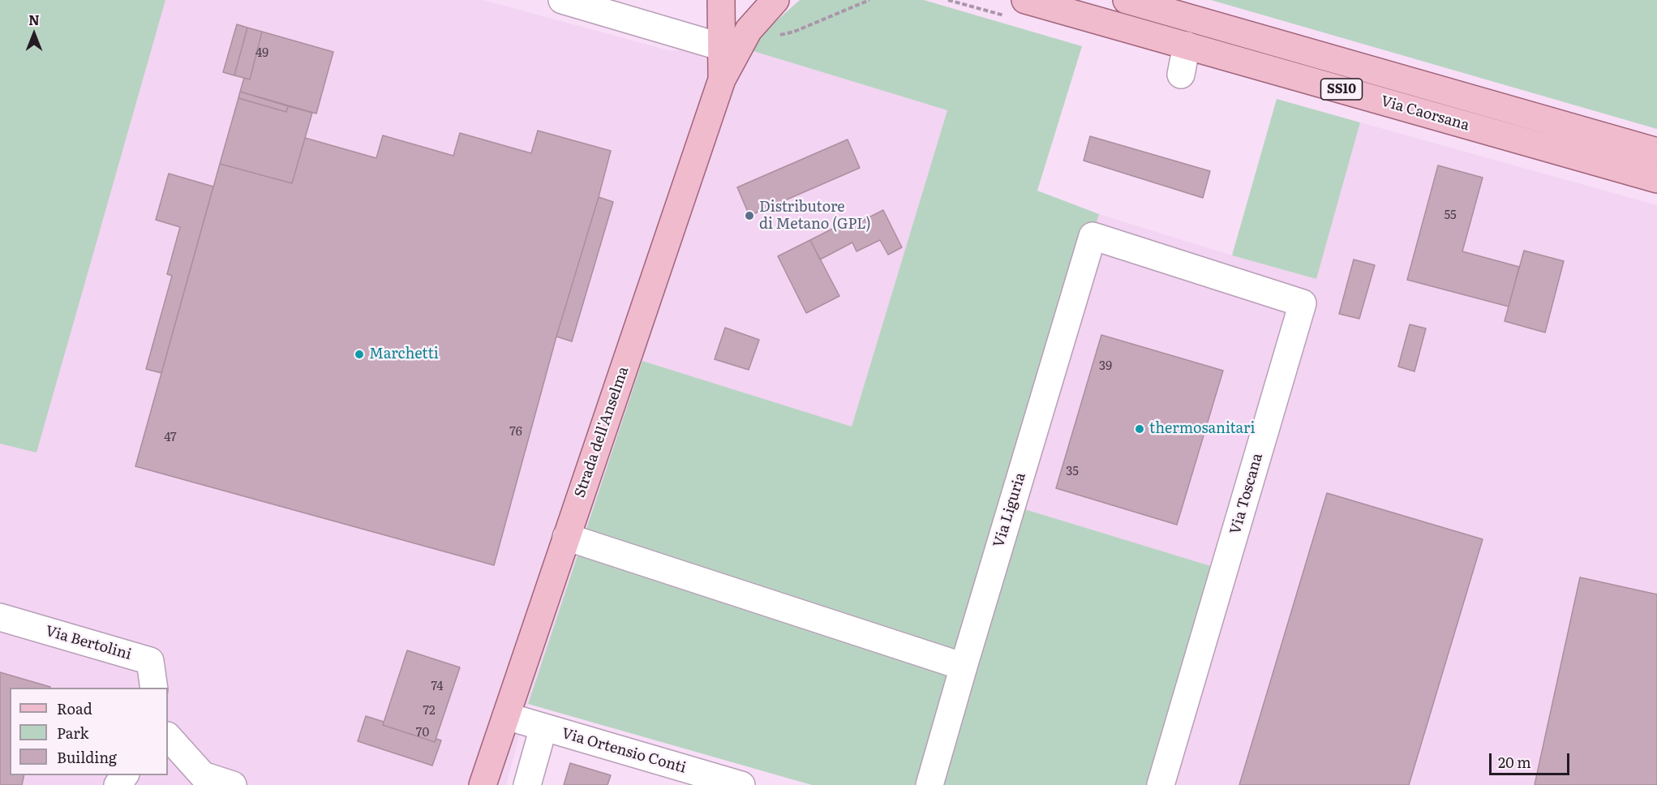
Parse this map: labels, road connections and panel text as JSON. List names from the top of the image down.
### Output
{
  "streets": {
    "main road": ["SS10", "Via Caorsana", "Strada dell'Anselma"],
    "street": [
      "Via Toscana",
      "Via Liguria",
      "Via Bertolini",
      "Via Ortensio Conti"
    ]
  },
  "crossings": [
    ["Strada dell'Anselma", "Via Ortensio Conti"],
    ["Via Toscana", "Via Liguria"]
  ],
  "places": ["Distributore di Metano (GPL)", "Marchetti", "thermosanitari"],
  "house_numbers": [
    "49",
    "55",
    "39",
    "76",
    "47",
    "35",
    "74",
    "72",
    "70"
  ],
  "legend": ["Road", "Park", "Building"],
  "scale_bar": "20 m",
  "north": "top"
}
